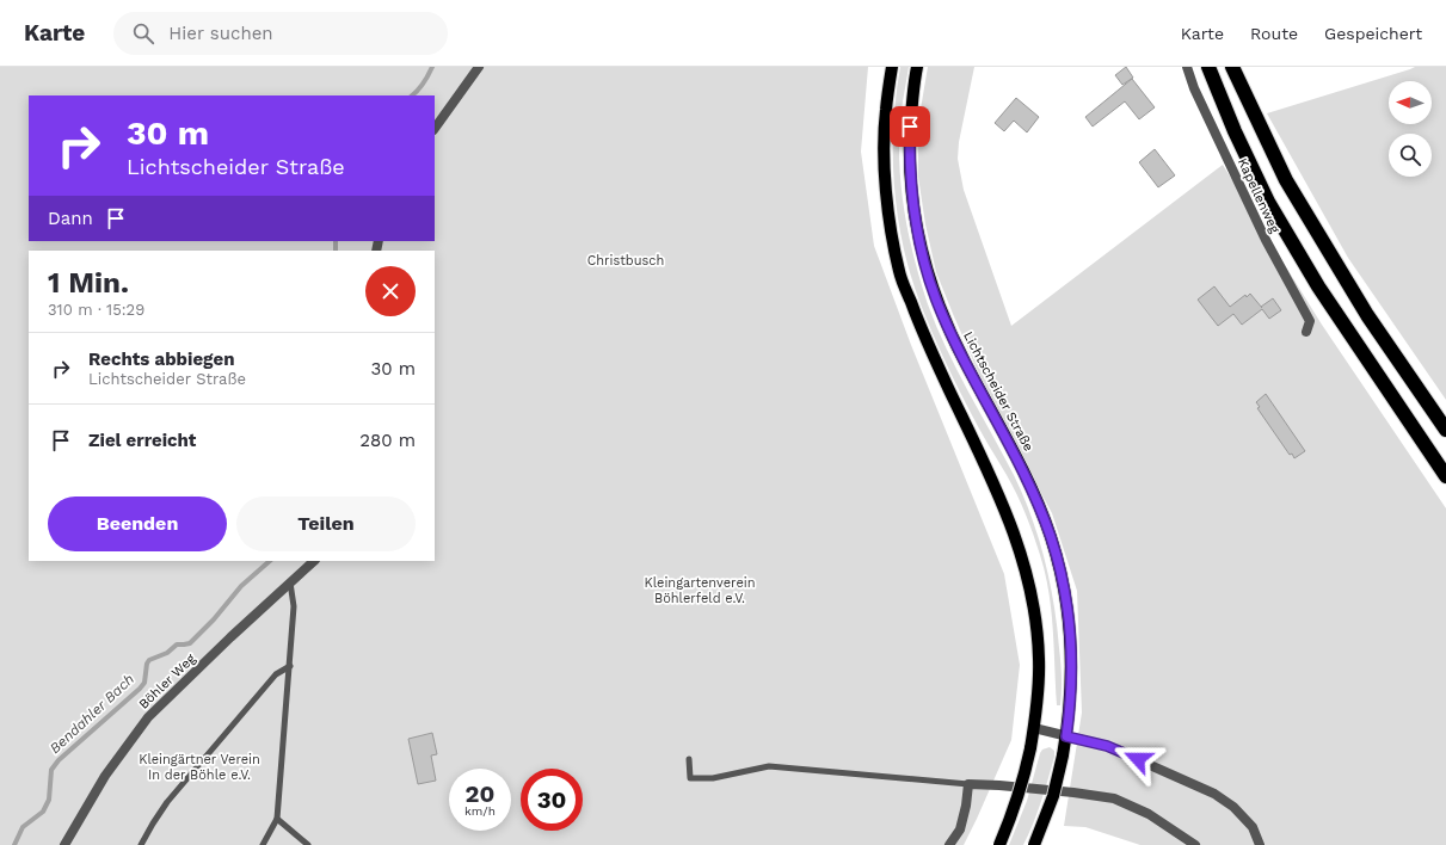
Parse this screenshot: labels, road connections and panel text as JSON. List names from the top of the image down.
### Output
{
  "streets": {
    "main road": ["Lichtscheider Straße"],
    "street": ["Kapellenweg", "Böhler Weg"]
  },
  "water": ["Bendahler Bach"],
  "parks": ["Christbusch", "Kleingartenverein Böhlerfeld e.V.", "Kleingärtner Verein In der Böhle e.V."],
  "north": "left",
  "page": {
    "header": "Karte",
    "search": "Hier suchen",
    "nav": ["Karte", "Route", "Gespeichert"],
    "turn": ["30 m", "Lichtscheider Straße"],
    "then": "Dann",
    "heading": ["1 Min.", "310 m · 15:29"],
    "list": [
      {
        "name": "Rechts abbiegen",
        "note": "Lichtscheider Straße",
        "value": "30 m"
      },
      {
        "name": "Ziel erreicht",
        "value": "280 m"
      }
    ],
    "buttons": ["Beenden", "Teilen"],
    "speed": "20 km/h",
    "limit": "30"
  }
}
